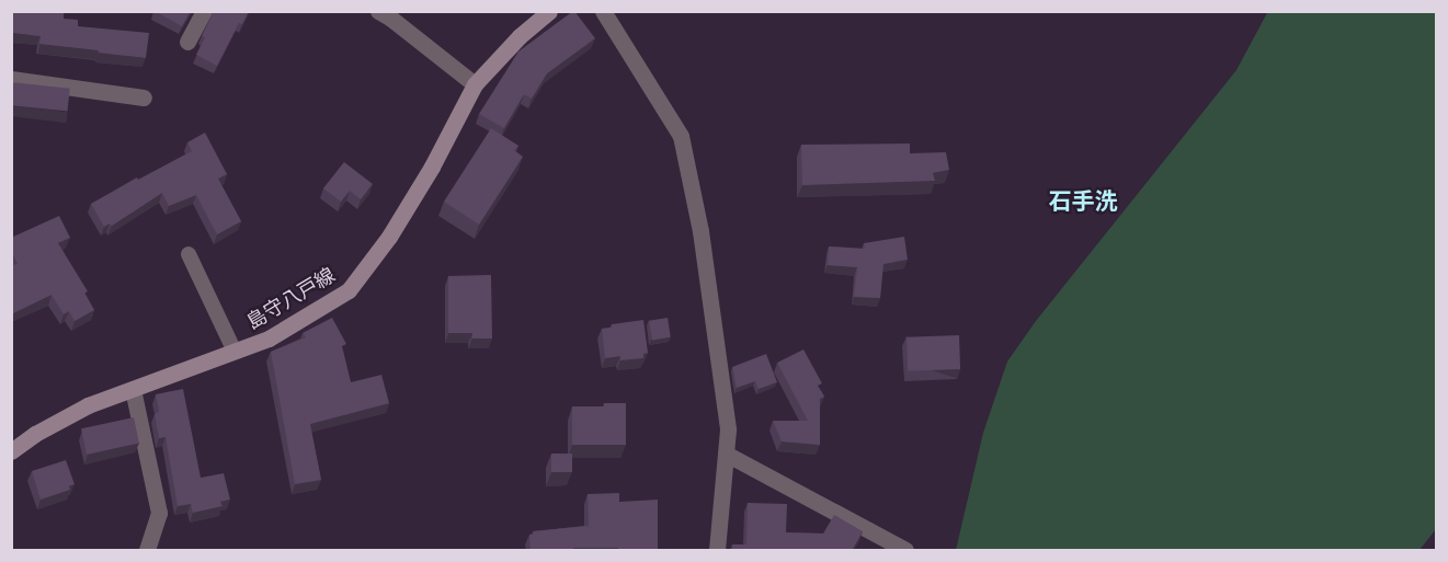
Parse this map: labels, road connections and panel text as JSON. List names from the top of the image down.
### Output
{
  "streets": {
    "main road": ["島守八戸線"]
  },
  "districts": ["石手洗"]
}
